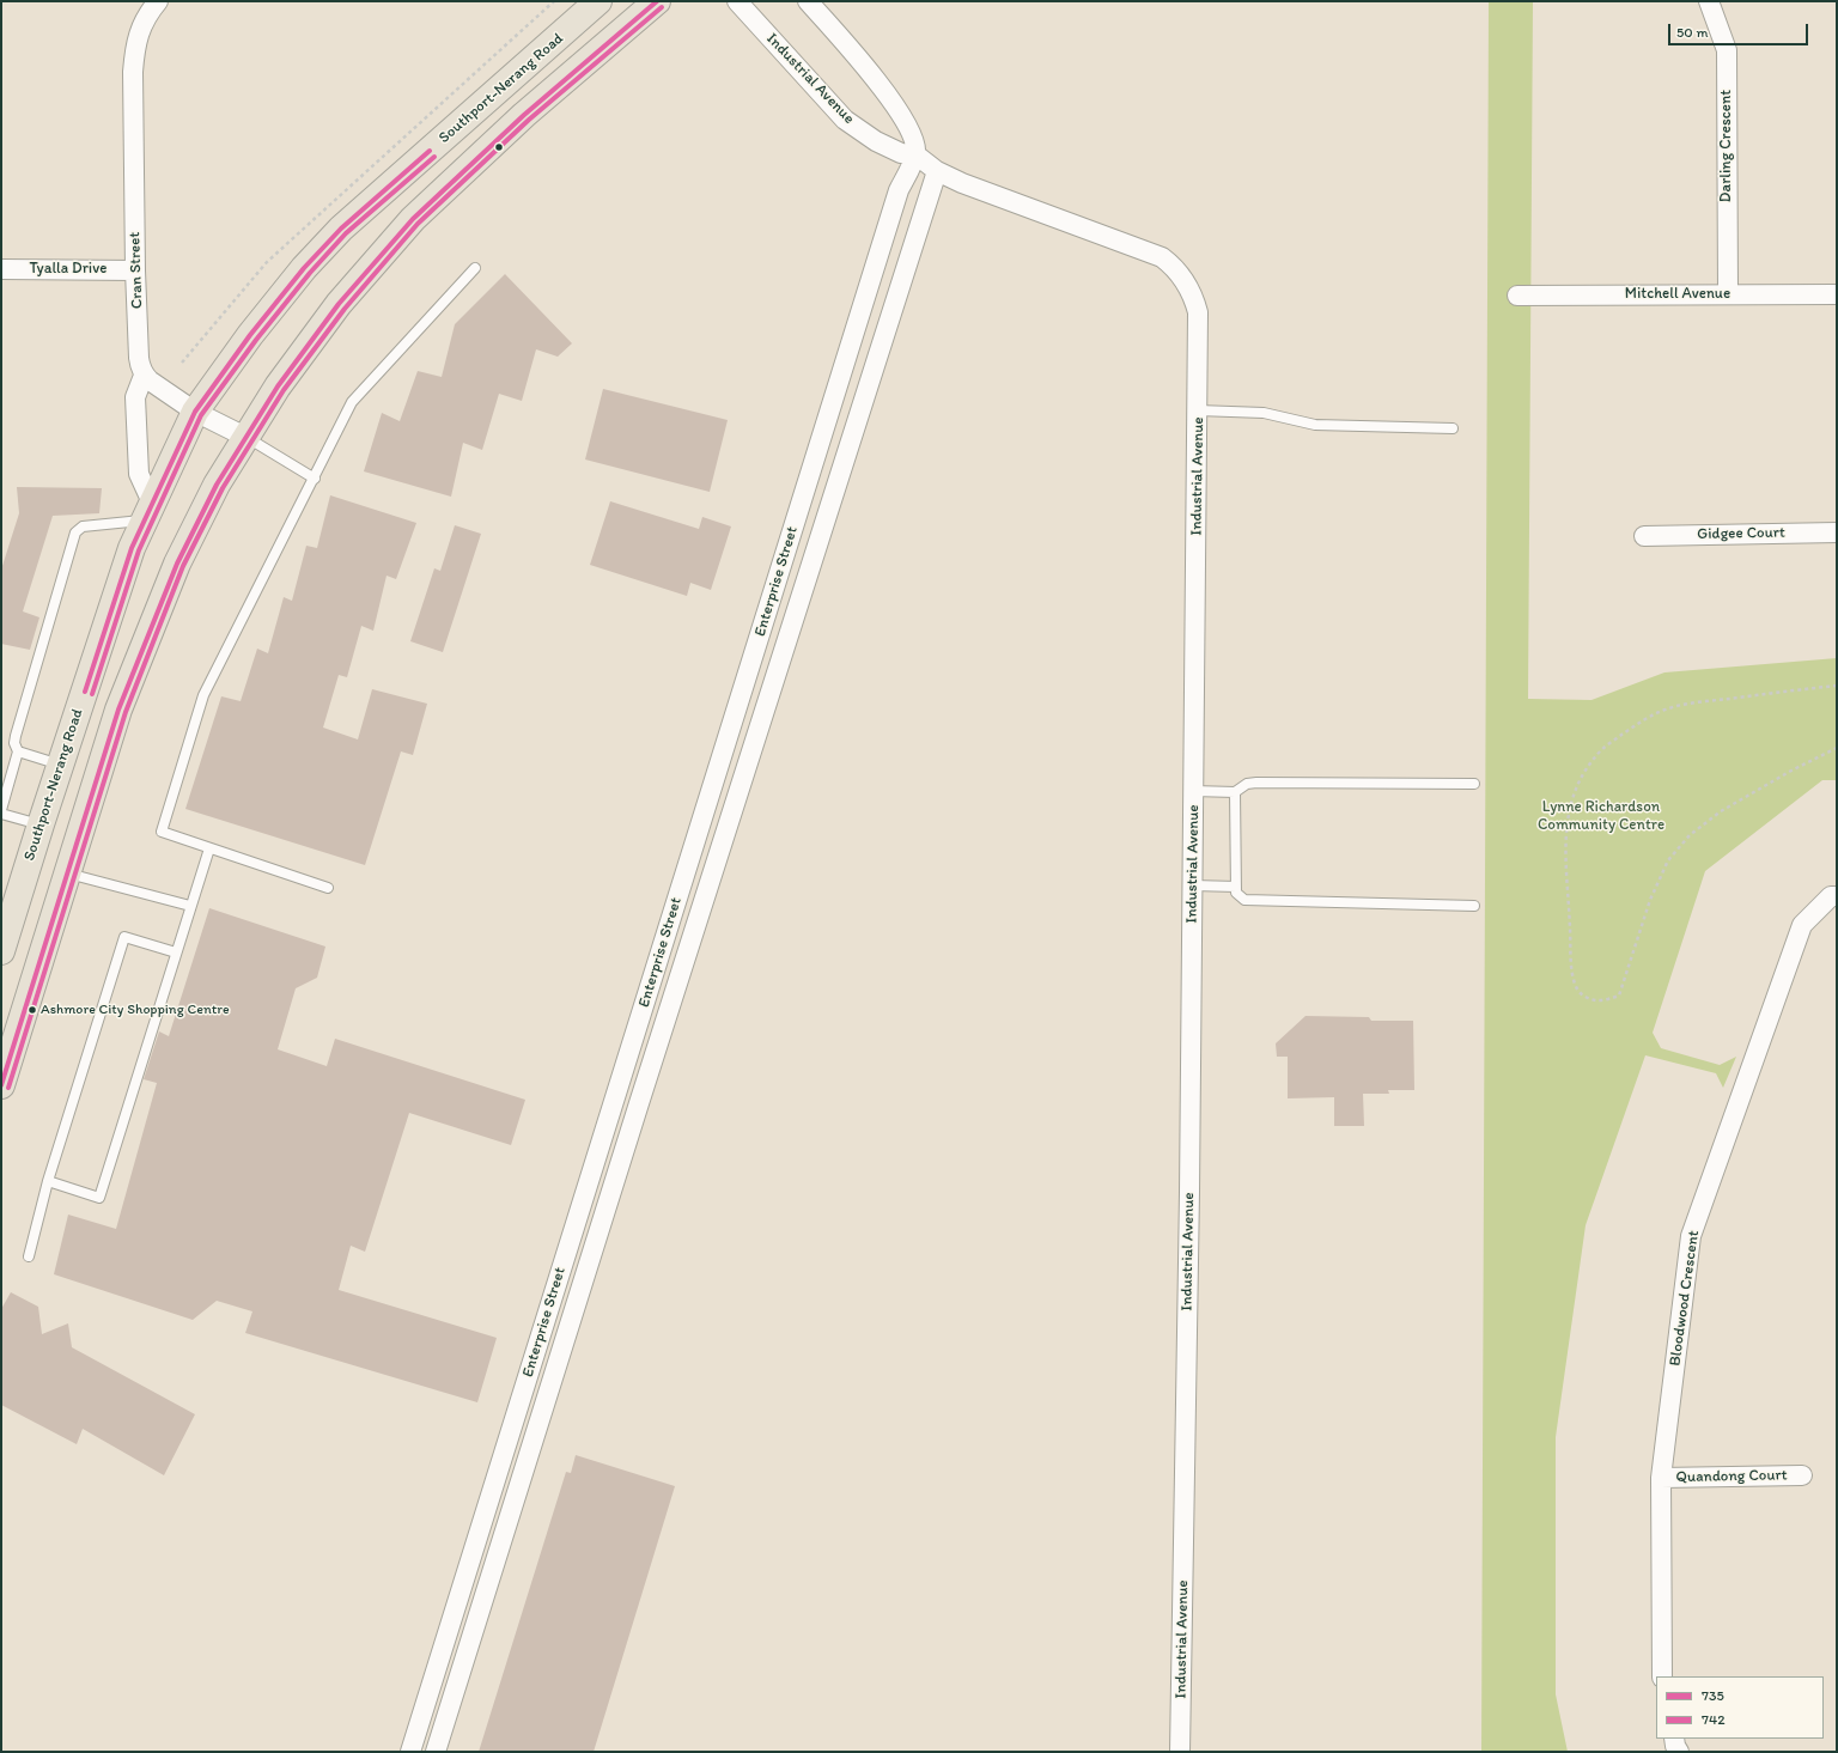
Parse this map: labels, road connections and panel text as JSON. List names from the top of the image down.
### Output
{
  "streets": {
    "main road": ["Southport-Nerang Road"],
    "street": [
      "Industrial Avenue",
      "Darling Crescent",
      "Tyalla Drive",
      "Cran Street",
      "Mitchell Avenue",
      "Gidgee Court",
      "Enterprise Street",
      "Bloodwood Crescent",
      "Quandong Court"
    ]
  },
  "crossings": [
    ["Industrial Avenue", "Enterprise Street"],
    ["Darling Crescent", "Mitchell Avenue"],
    ["Tyalla Drive", "Cran Street"],
    ["Bloodwood Crescent", "Quandong Court"]
  ],
  "parks": ["Lynne Richardson Community Centre"],
  "places": ["Ashmore City Shopping Centre"],
  "lines": ["transit line 735", "transit line 742"],
  "legend": ["735", "742"],
  "scale_bar": "50 m"
}
